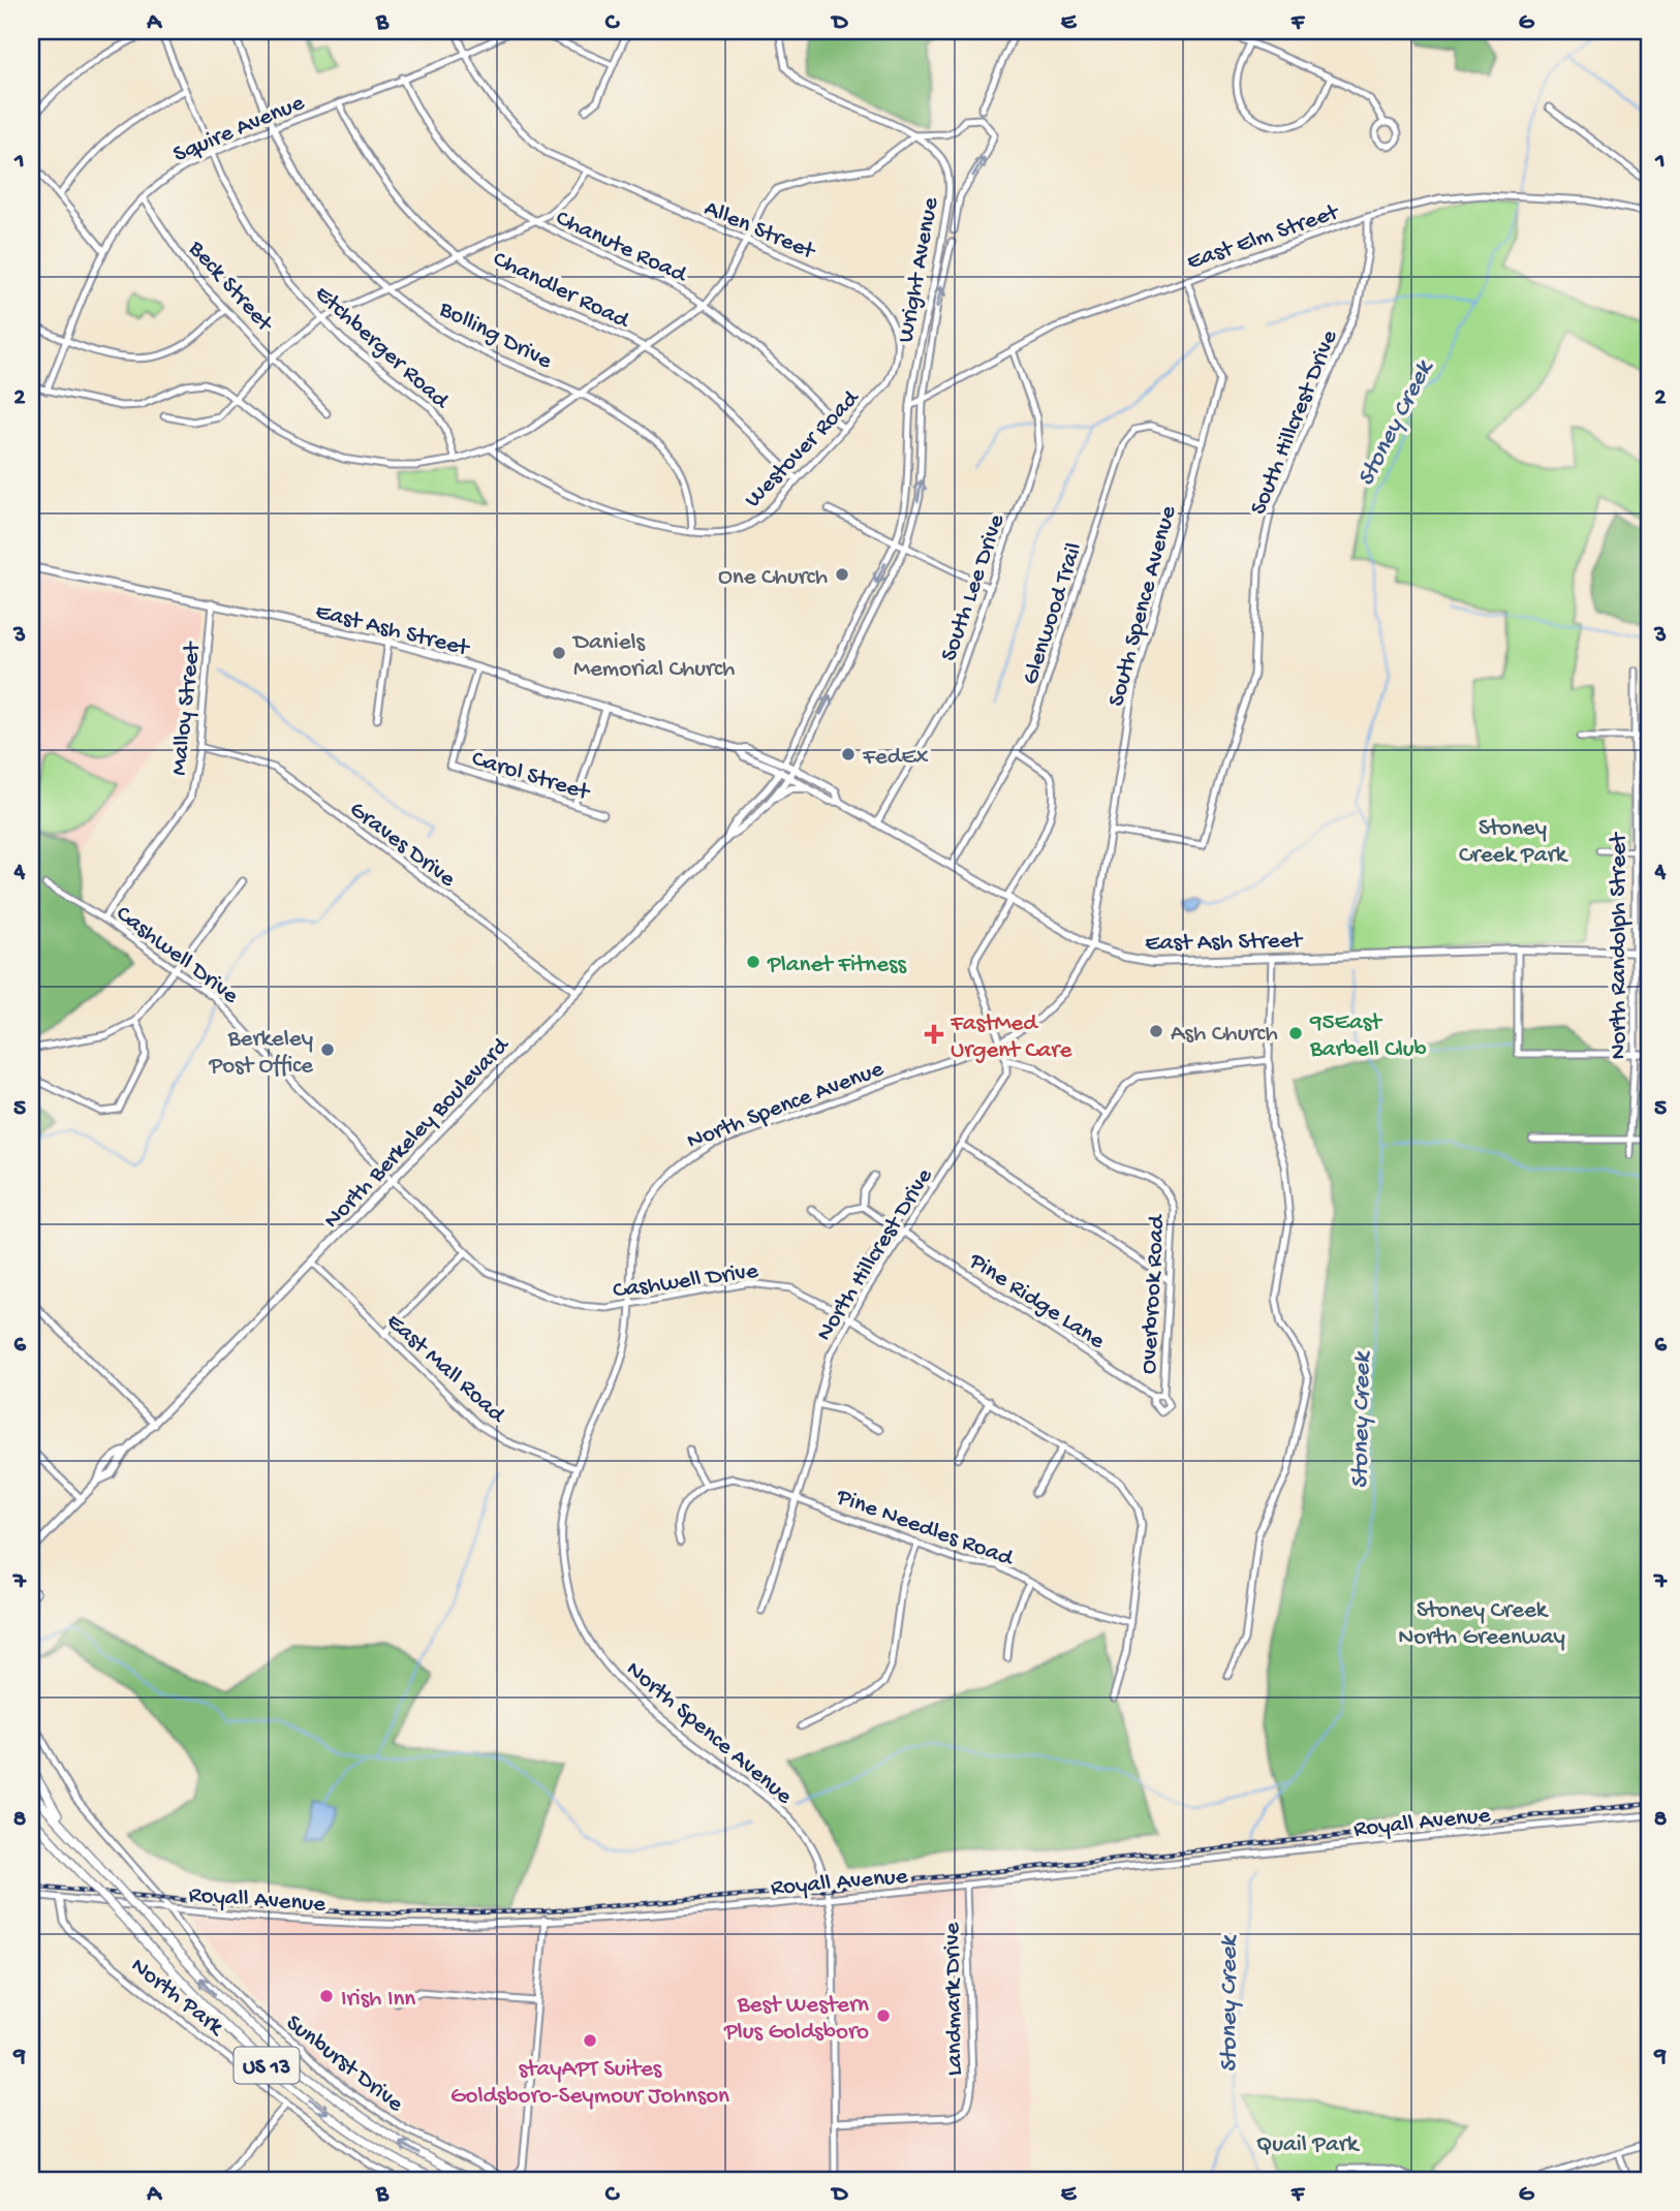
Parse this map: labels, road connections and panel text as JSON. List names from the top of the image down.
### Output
{
  "streets": {
    "highway": ["US 13"],
    "main road": ["East Ash Street", "North Berkeley Boulevard"],
    "street": [
      "Squire Avenue",
      "Allen Street",
      "East Elm Street",
      "Chanute Road",
      "Wright Avenue",
      "Beck Street",
      "Chandler Road",
      "Bolling Drive",
      "Etchberger Road",
      "South Hillcrest Drive",
      "Westover Road",
      "South Lee Drive",
      "South Spence Avenue",
      "Glenwood Trail",
      "Malloy Street",
      "Carol Street",
      "Graves Drive",
      "North Randolph Street",
      "Cashwell Drive",
      "North Spence Avenue",
      "North Hillcrest Drive",
      "Overbrook Road",
      "Pine Ridge Lane",
      "East Mall Road",
      "Pine Needles Road",
      "Royall Avenue",
      "North Park",
      "Landmark Drive",
      "Sunburst Drive"
    ]
  },
  "crossings": [
    ["Squire Avenue", "Allen Street"],
    ["Squire Avenue", "Chanute Road"],
    ["Squire Avenue", "Beck Street"],
    ["Squire Avenue", "Chandler Road"],
    ["Squire Avenue", "Bolling Drive"],
    ["Squire Avenue", "Etchberger Road"],
    ["Allen Street", "Westover Road"],
    ["East Elm Street", "Wright Avenue"],
    ["East Elm Street", "South Hillcrest Drive"],
    ["East Elm Street", "South Lee Drive"],
    ["East Elm Street", "South Spence Avenue"],
    ["Chanute Road", "Westover Road"],
    ["Wright Avenue", "East Ash Street"],
    ["Wright Avenue", "North Berkeley Boulevard"],
    ["Chandler Road", "Westover Road"],
    ["Bolling Drive", "Westover Road"],
    ["South Hillcrest Drive", "South Spence Avenue"],
    ["South Lee Drive", "East Ash Street"],
    ["South Spence Avenue", "Glenwood Trail"],
    ["South Spence Avenue", "East Ash Street"],
    ["South Spence Avenue", "North Spence Avenue"],
    ["Glenwood Trail", "East Ash Street"],
    ["East Ash Street", "Malloy Street"],
    ["East Ash Street", "Carol Street"],
    ["East Ash Street", "North Randolph Street"],
    ["East Ash Street", "North Spence Avenue"],
    ["East Ash Street", "North Berkeley Boulevard"],
    ["Malloy Street", "Graves Drive"],
    ["Malloy Street", "Cashwell Drive"],
    ["Graves Drive", "North Berkeley Boulevard"],
    ["Cashwell Drive", "North Spence Avenue"],
    ["Cashwell Drive", "North Berkeley Boulevard"],
    ["Cashwell Drive", "North Hillcrest Drive"],
    ["Cashwell Drive", "Pine Needles Road"],
    ["North Spence Avenue", "East Mall Road"],
    ["North Spence Avenue", "Royall Avenue"],
    ["North Spence Avenue", "Landmark Drive"],
    ["North Berkeley Boulevard", "East Mall Road"],
    ["North Hillcrest Drive", "Pine Ridge Lane"],
    ["North Hillcrest Drive", "Pine Needles Road"],
    ["Overbrook Road", "Pine Ridge Lane"],
    ["Royall Avenue", "North Park"],
    ["Royall Avenue", "Landmark Drive"],
    ["Royall Avenue", "Sunburst Drive"]
  ],
  "water": ["Stoney Creek"],
  "parks": ["Stoney Creek Park", "Stoney Creek North Greenway", "Quail Park"],
  "places": {
    "other": [
      "One Church",
      "Daniels Memorial Church",
      "FedEx",
      "Planet Fitness",
      "Ash Church",
      "95East Barbell Club",
      "Berkeley Post Office",
      "Irish Inn",
      "Best Western Plus Goldsboro",
      "stayAPT Suites Goldsboro-Seymour Johnson"
    ],
    "health": ["FastMed Urgent Care"]
  },
  "grid": {
    "columns": [
      "A",
      "B",
      "C",
      "D",
      "E",
      "F",
      "G"
    ],
    "rows": [
      "1",
      "2",
      "3",
      "4",
      "5",
      "6",
      "7",
      "8",
      "9"
    ]
  }
}
